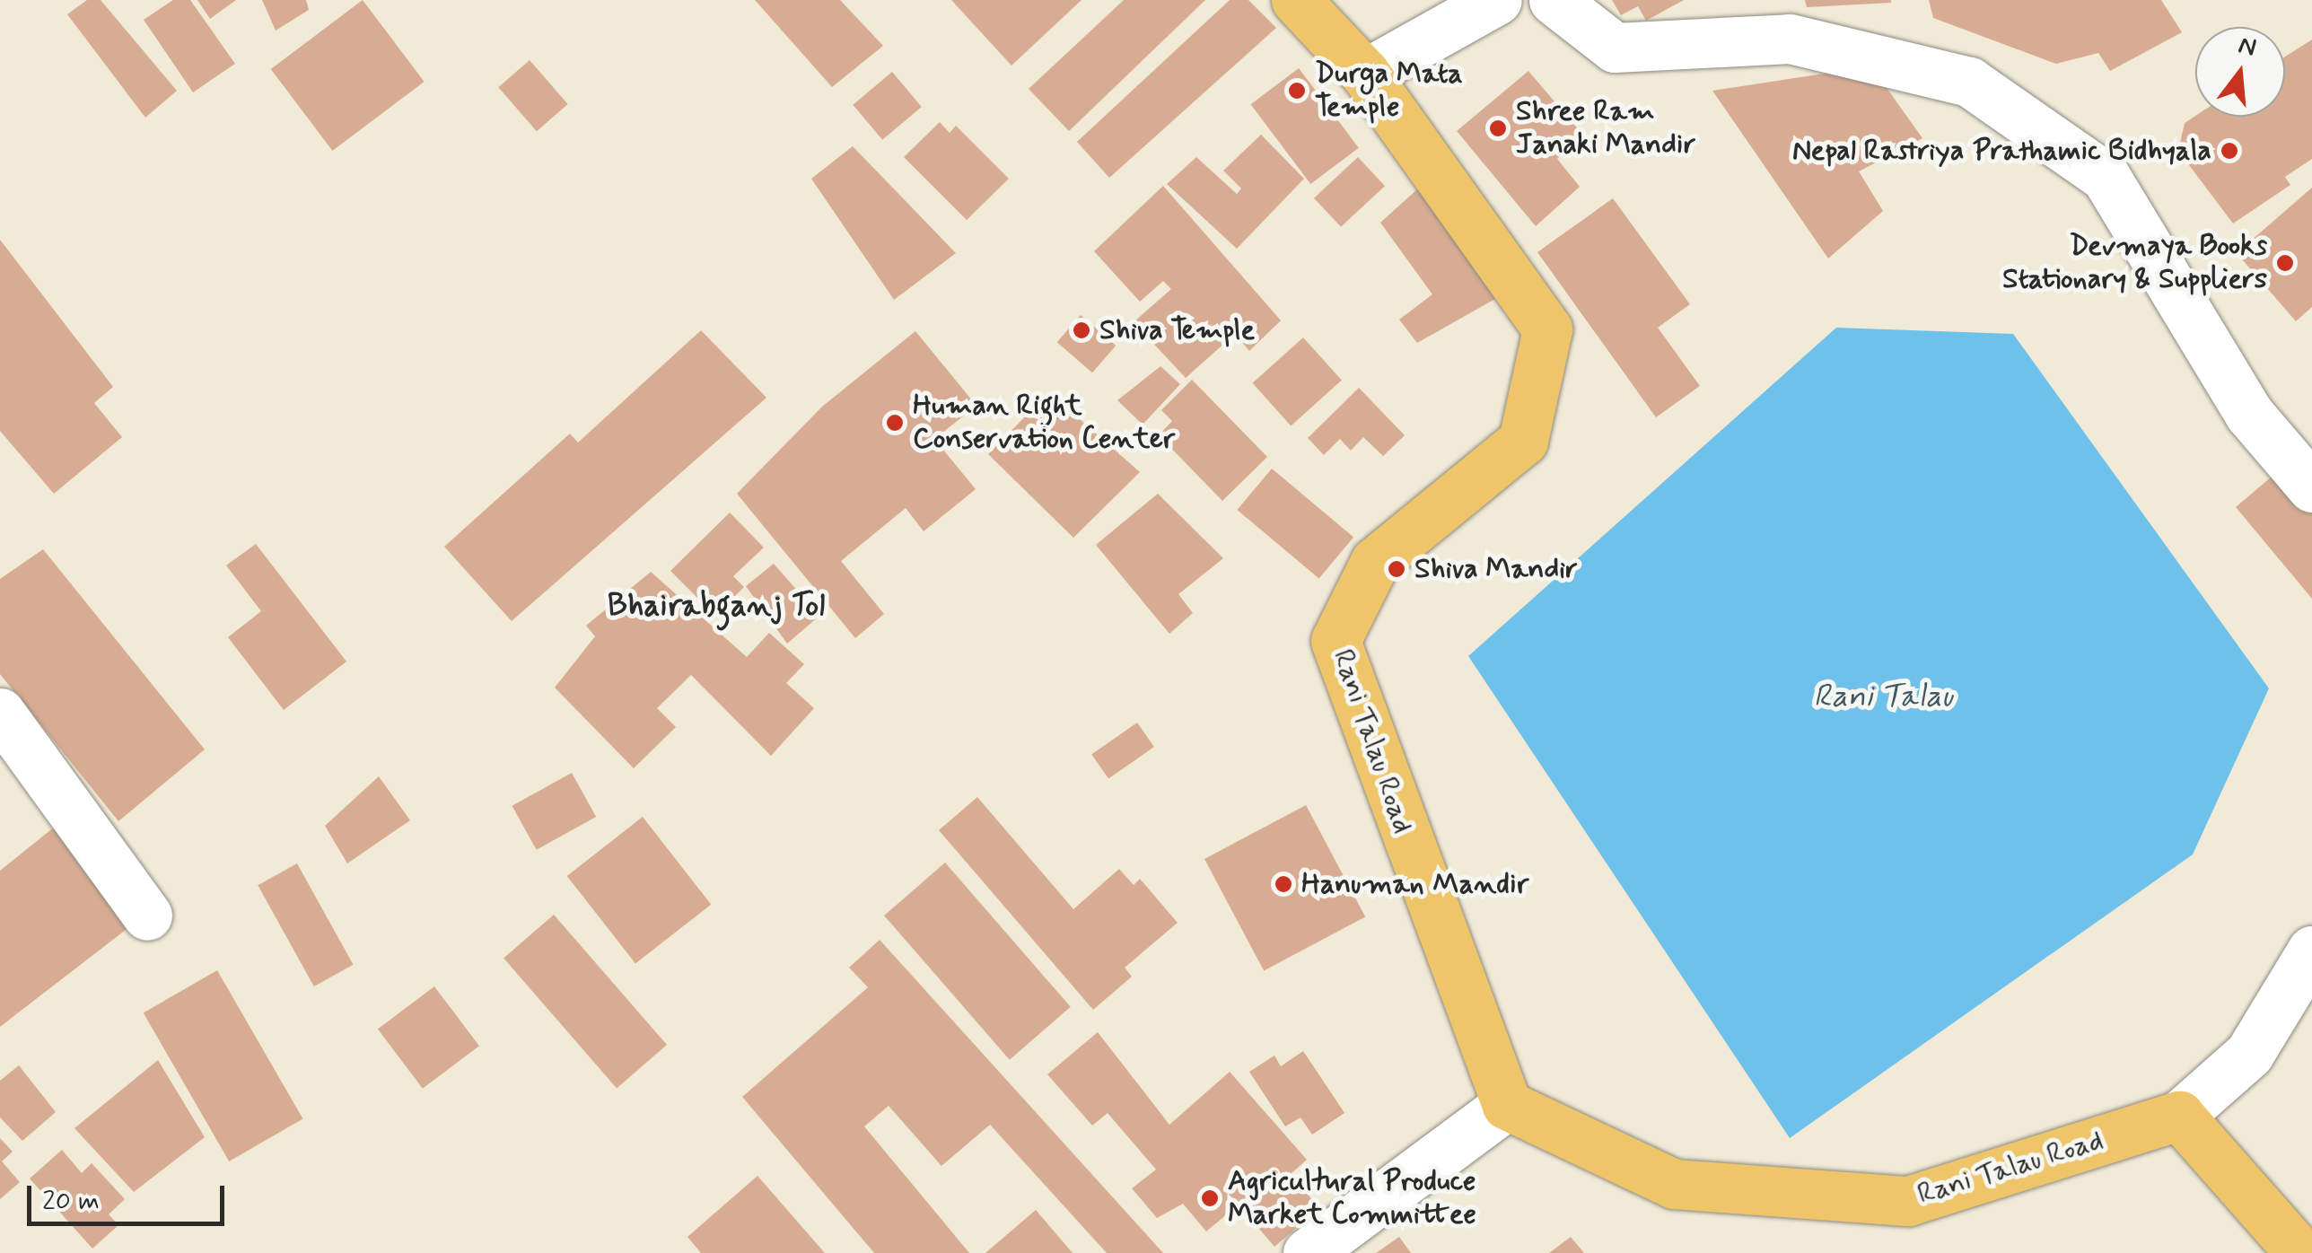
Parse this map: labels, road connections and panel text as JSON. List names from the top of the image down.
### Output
{
  "streets": {
    "main road": ["Rani Talau Road"]
  },
  "districts": ["Bhairabganj Tol"],
  "water": ["Rani Talau"],
  "places": [
    "Durga Mata Temple",
    "Shree Ram Janaki Mandir",
    "Nepal Rastriya Prathamic Bidhyala",
    "Devmaya Books Stationary & Suppliers",
    "Shiva Temple",
    "Human Right Conservation Center",
    "Shiva Mandir",
    "Hanuman Mandir",
    "Agricultural Produce Market Committee"
  ],
  "scale_bar": "20 m",
  "north": "top"
}
